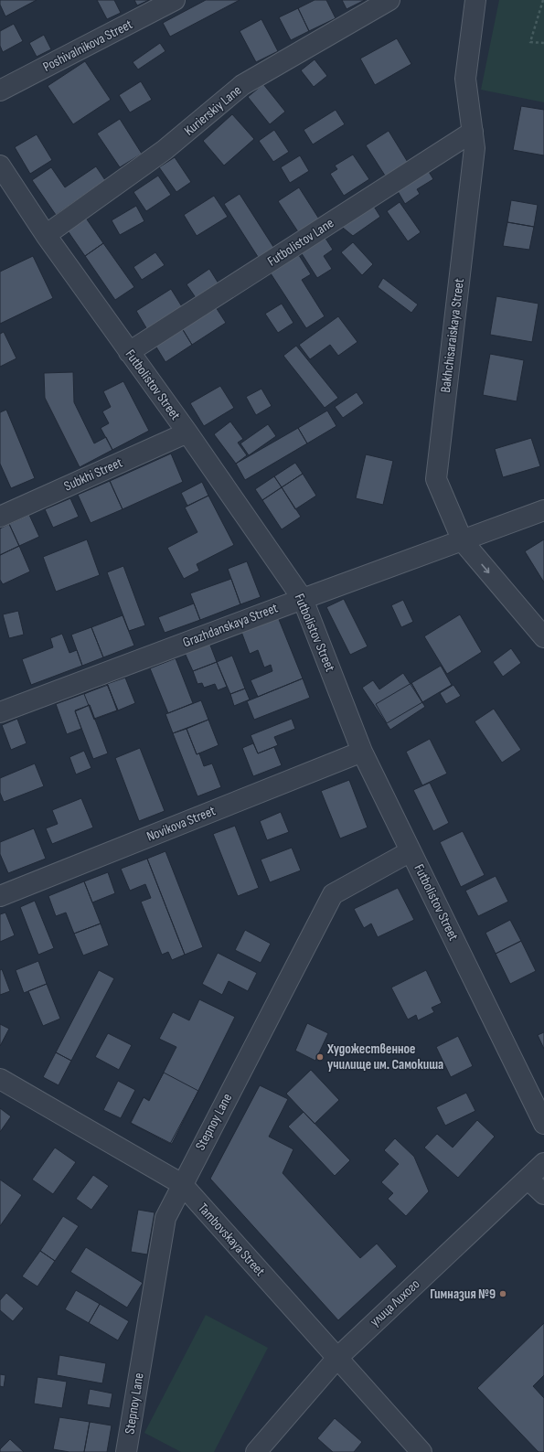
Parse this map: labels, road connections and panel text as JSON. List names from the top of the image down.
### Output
{
  "streets": {
    "street": [
      "Poshivalnikova Street",
      "Kurierskiy Lane",
      "Futbolistov Lane",
      "Bakhchisaraiskaya Street",
      "Futbolistov Street",
      "Subkhi Street",
      "Grazhdanskaya Street",
      "Novikova Street",
      "Stepnoy Lane",
      "Tambovskaya Street",
      "улица Лихого"
    ]
  },
  "crossings": [
    ["Kurierskiy Lane", "Futbolistov Street"],
    ["Futbolistov Lane", "Bakhchisaraiskaya Street"],
    ["Futbolistov Lane", "Futbolistov Street"],
    ["Bakhchisaraiskaya Street", "Grazhdanskaya Street"],
    ["Futbolistov Street", "Subkhi Street"],
    ["Futbolistov Street", "Grazhdanskaya Street"],
    ["Futbolistov Street", "Novikova Street"],
    ["Futbolistov Street", "Stepnoy Lane"],
    ["Stepnoy Lane", "Tambovskaya Street"],
    ["Tambovskaya Street", "улица Лихого"]
  ],
  "places": ["Художественное училище им. Самокиша", "Гимназия №9"]
}
